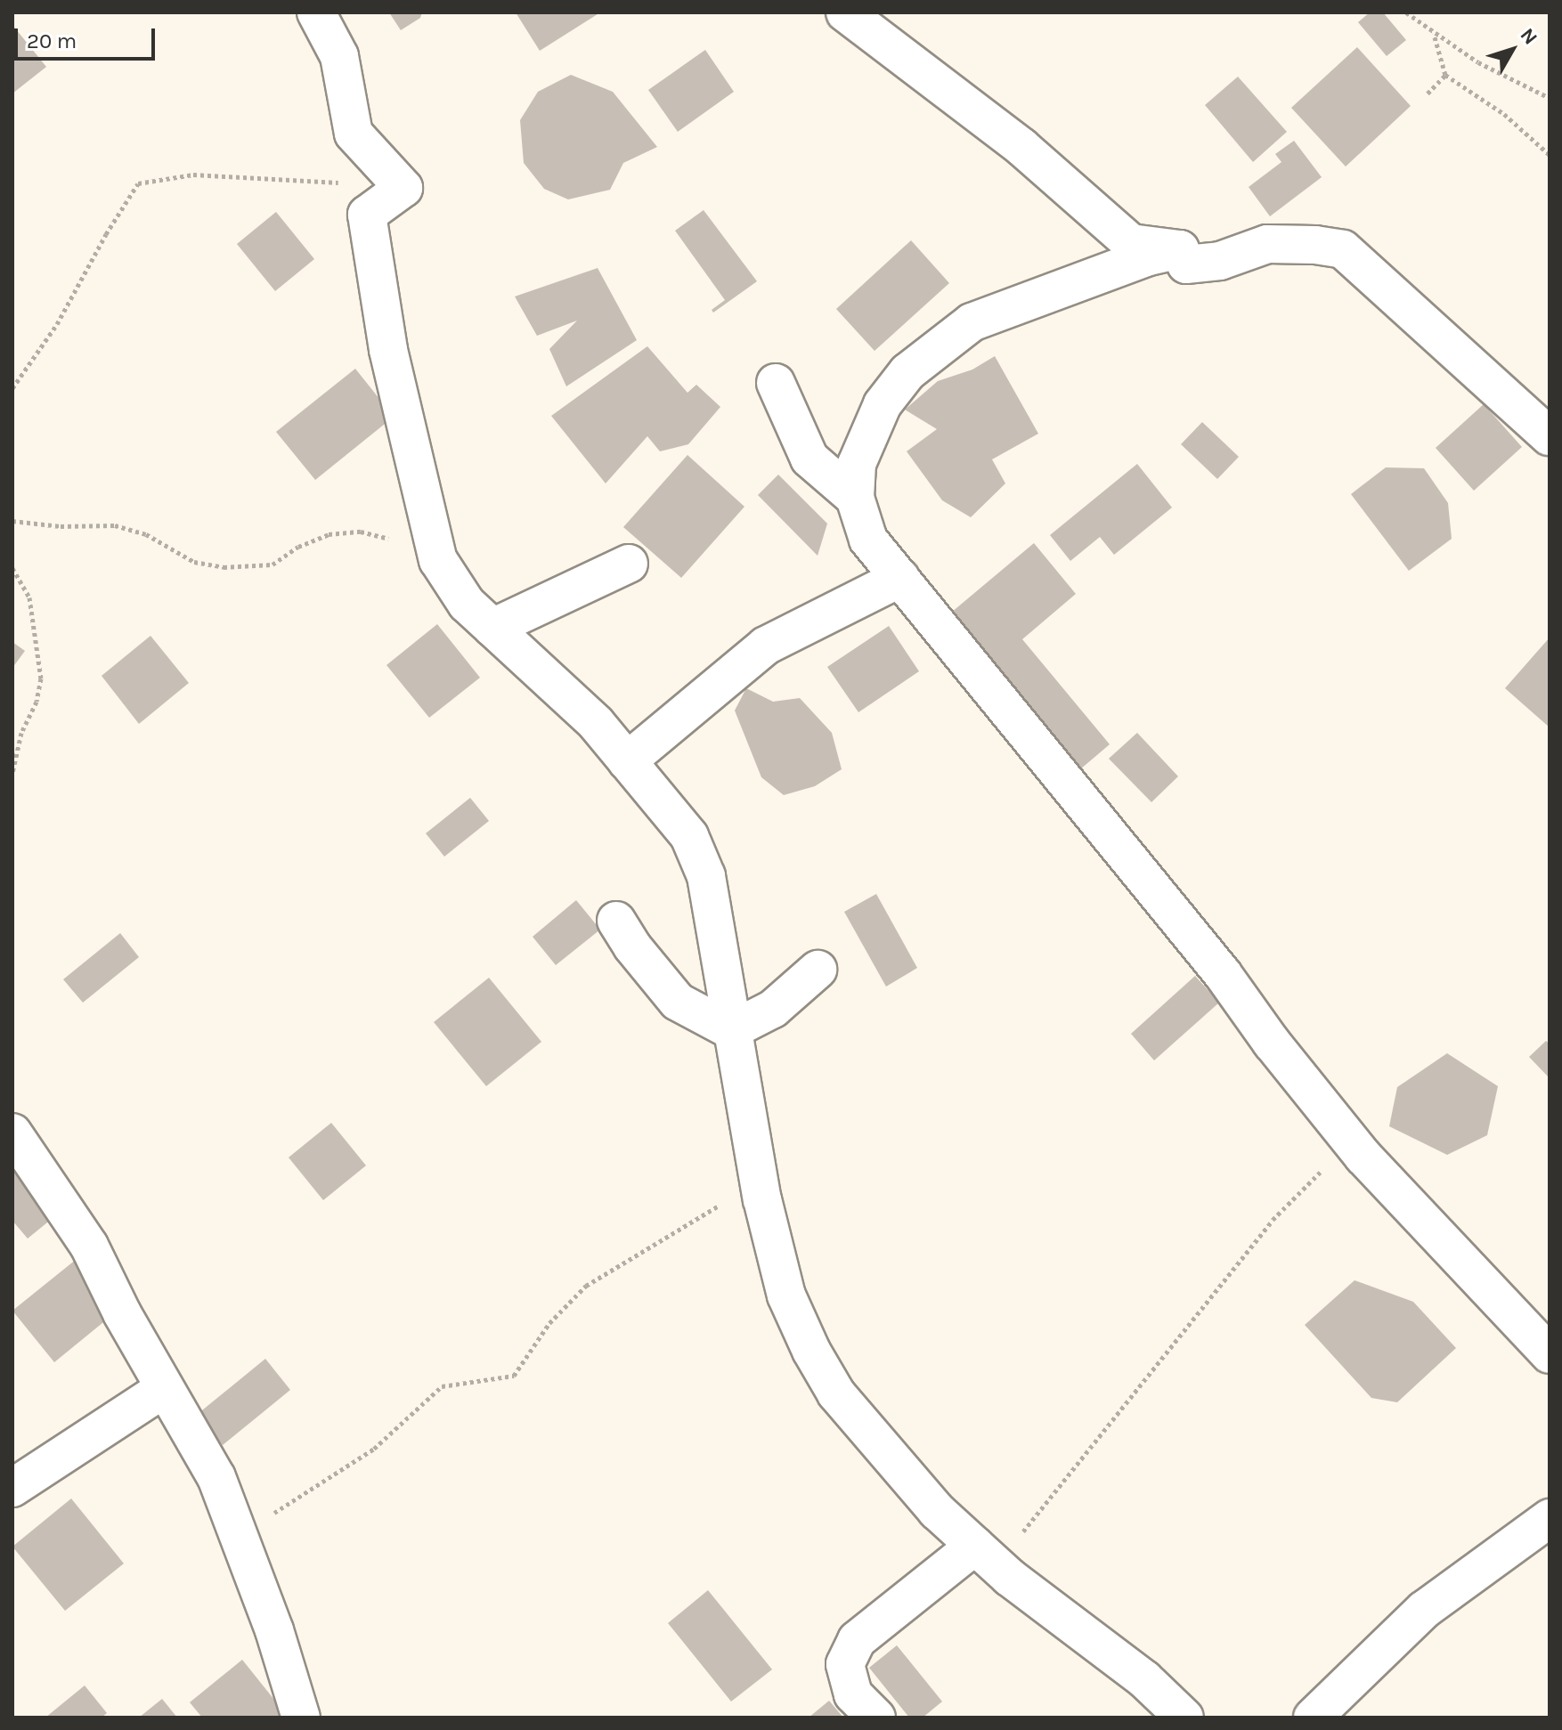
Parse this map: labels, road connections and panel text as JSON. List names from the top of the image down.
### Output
{
  "scale_bar": "20 m",
  "north": "top right"
}
